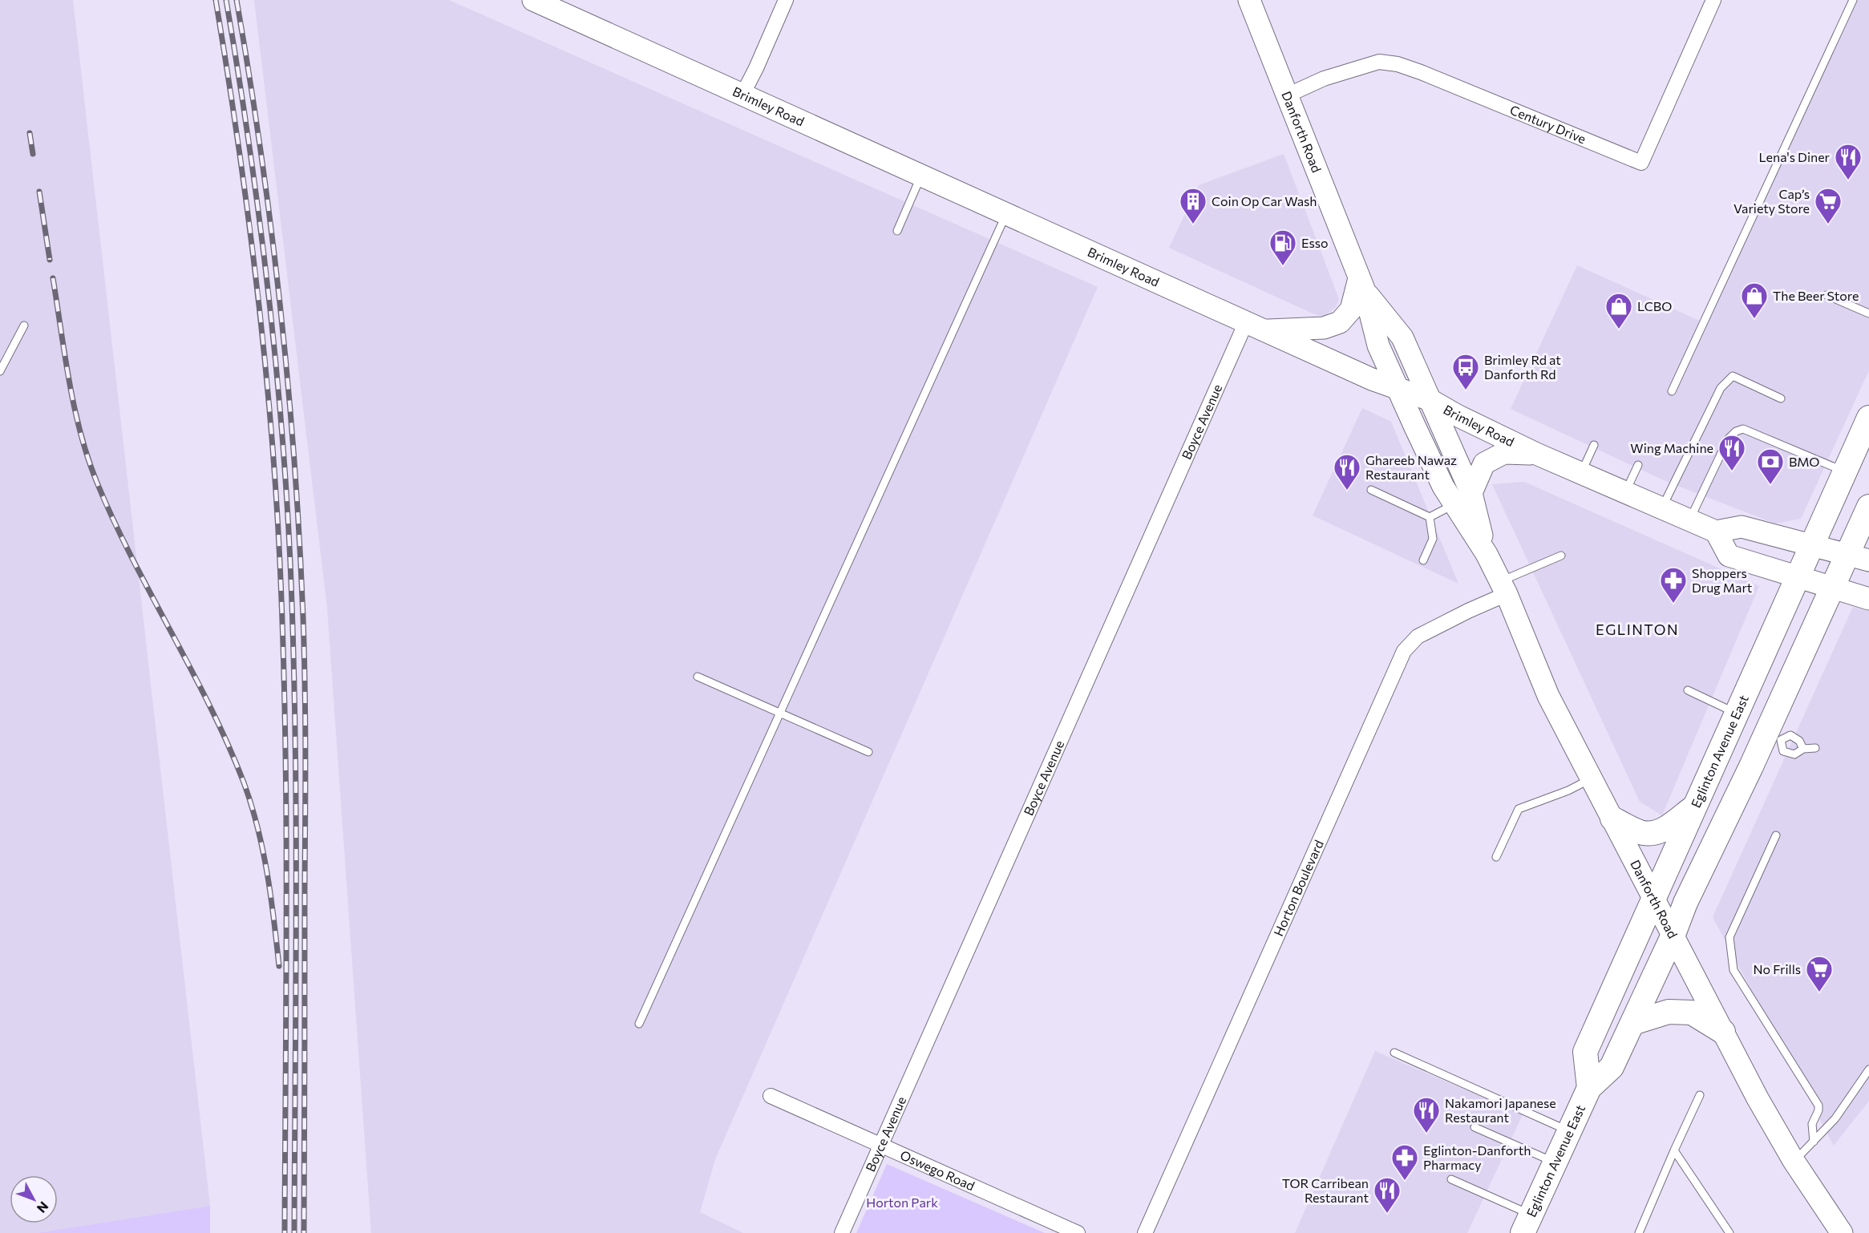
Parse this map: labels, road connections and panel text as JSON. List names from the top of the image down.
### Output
{
  "streets": {
    "main road": ["Brimley Road", "Danforth Road", "Eglinton Avenue East"],
    "street": [
      "Century Drive",
      "Boyce Avenue",
      "Horton Boulevard",
      "Oswego Road"
    ]
  },
  "crossings": [
    ["Brimley Road", "Danforth Road"],
    ["Brimley Road", "Boyce Avenue"],
    ["Century Drive", "Danforth Road"],
    ["Danforth Road", "Eglinton Avenue East"],
    ["Danforth Road", "Horton Boulevard"],
    ["Boyce Avenue", "Oswego Road"]
  ],
  "districts": ["EGLINTON"],
  "parks": ["Horton Park"],
  "places": {
    "restaurant": [
      "Lena's Diner",
      "Wing Machine",
      "Ghareeb Nawaz Restaurant",
      "Nakamori Japanese Restaurant",
      "TOR Carribean Restaurant"
    ],
    "building": ["Coin Op Car Wash"],
    "supermarket": ["Cap’s Variety Store", "No Frills"],
    "fuel station": ["Esso"],
    "shop": ["The Beer Store", "LCBO"],
    "bus stop": ["Brimley Rd at Danforth Rd"],
    "bank": ["BMO"],
    "pharmacy": ["Shoppers Drug Mart", "Eglinton-Danforth Pharmacy"]
  },
  "north": "bottom right"
}
